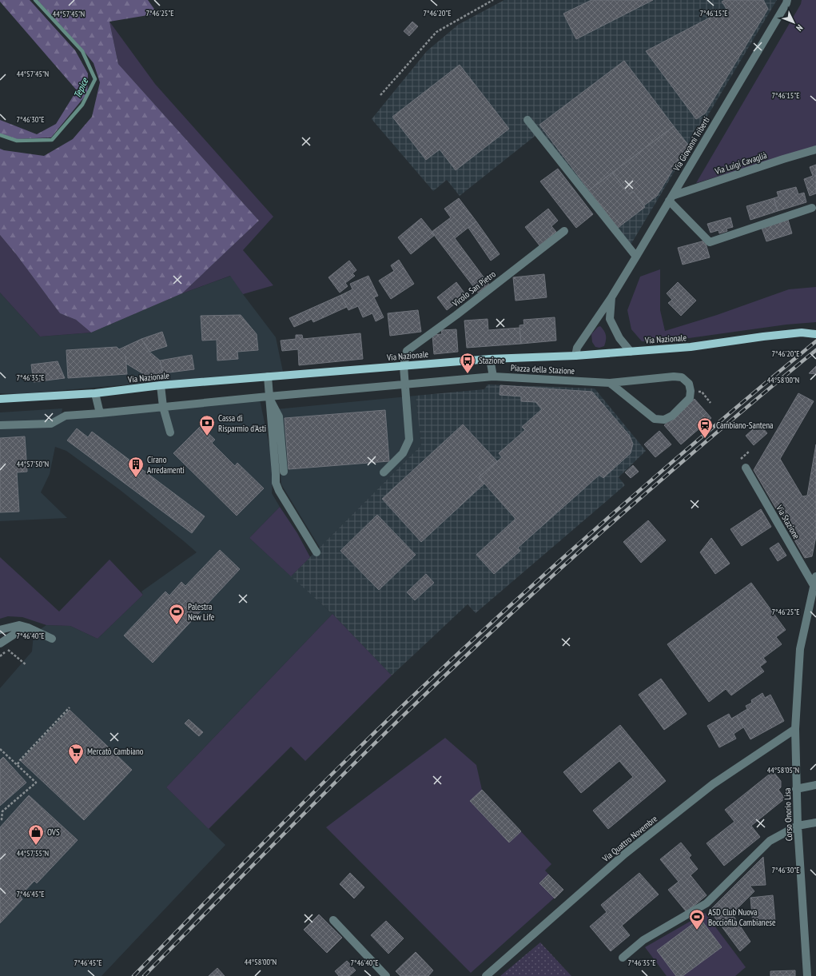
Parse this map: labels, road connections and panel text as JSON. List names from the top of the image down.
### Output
{
  "streets": {
    "main road": ["Via Nazionale"],
    "street": [
      "Via Giovanni Triberti",
      "Via Luigi Cavaglià",
      "Vicolo San Pietro",
      "Piazza della Stazione",
      "Via Stazione",
      "Corso Onorio Lisa",
      "Via Quattro Novembre"
    ]
  },
  "crossings": [
    ["Via Giovanni Triberti", "Via Luigi Cavaglià"],
    ["Via Giovanni Triberti", "Via Nazionale"],
    ["Vicolo San Pietro", "Via Nazionale"],
    ["Vicolo San Pietro", "Piazza della Stazione"],
    ["Via Stazione", "Corso Onorio Lisa"],
    ["Corso Onorio Lisa", "Via Quattro Novembre"]
  ],
  "water": ["Tepice"],
  "places": {
    "bus stop": ["Stazione"],
    "bank": ["Cassa di Risparmio d'Asti"],
    "station": ["Cambiano-Santena"],
    "building": ["Cirano Arredamenti"],
    "sports": ["Palestra New Life", "ASD Club Nuova Bocciofila Cambianese"],
    "supermarket": ["Mercatò Cambiano"],
    "shop": ["OVS"]
  },
  "north": "bottom right",
  "coordinates": [
    "7°46'20\"E",
    "7°46'15\"E",
    "7°46'25\"E",
    "44°57'45\"N",
    "7°46'30\"E",
    "7°46'35\"E",
    "44°58'00\"N",
    "44°57'50\"N",
    "7°46'40\"E",
    "44°58'05\"N",
    "44°57'55\"N",
    "7°46'45\"E"
  ]
}
